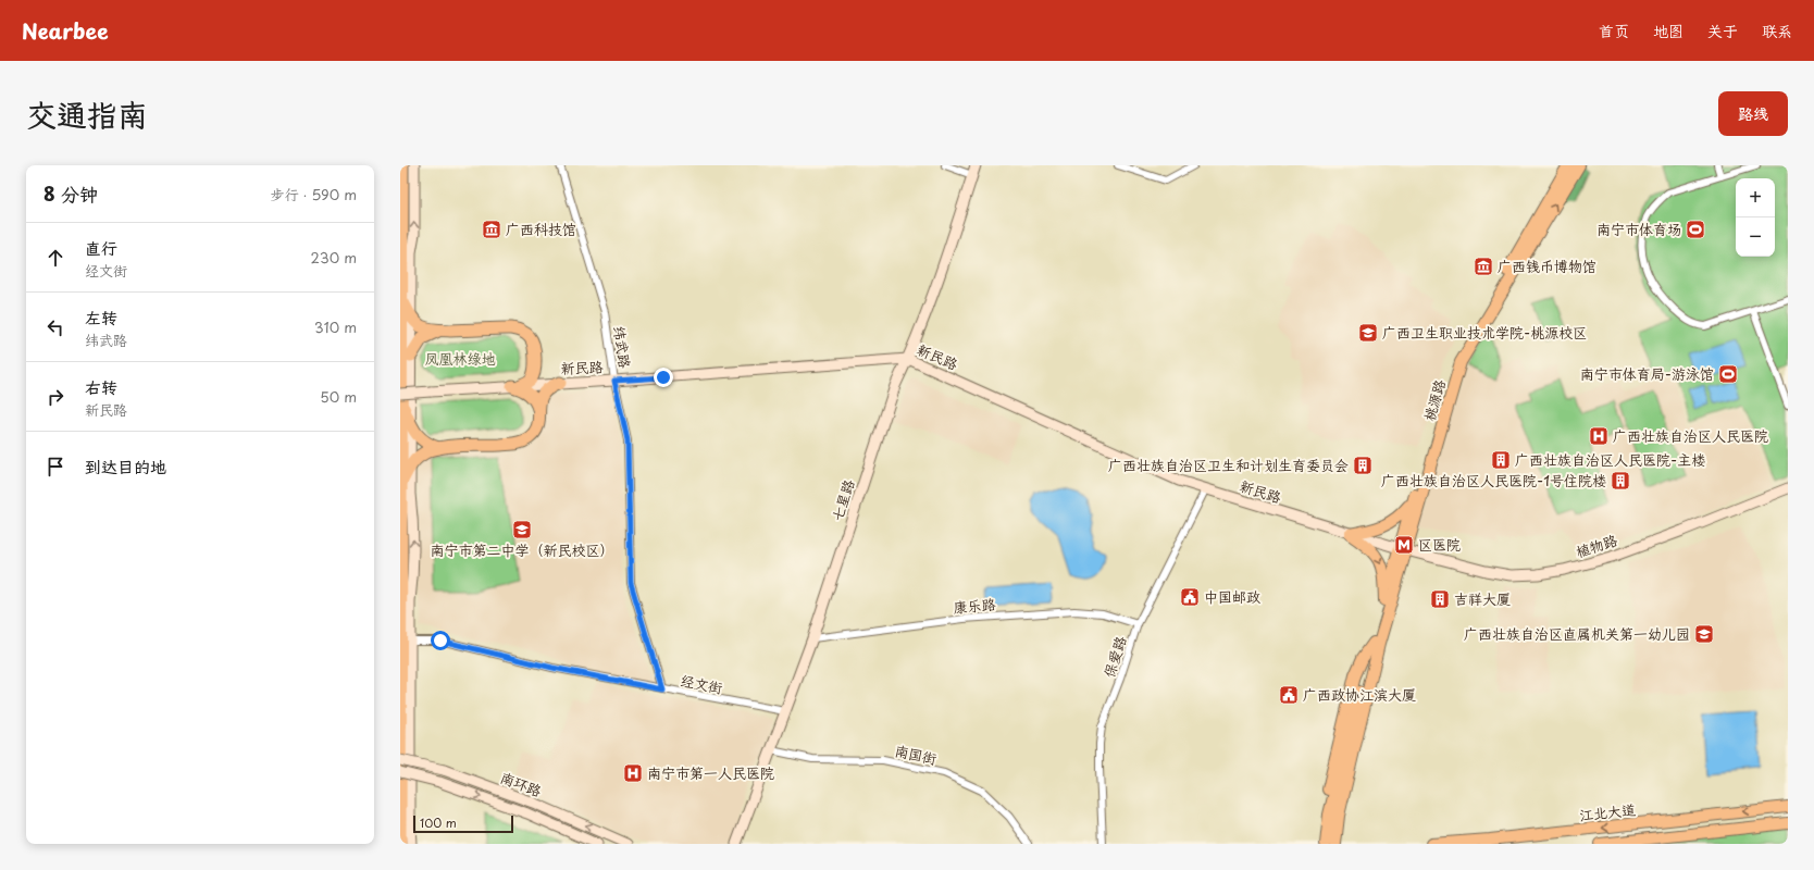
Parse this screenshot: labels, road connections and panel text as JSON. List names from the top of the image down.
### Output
{
  "streets": {
    "main road": [
      "新民路",
      "桃源路",
      "七星路",
      "植物路",
      "南环路",
      "江北大道"
    ],
    "street": [
      "纬武路",
      "康乐路",
      "保爱路",
      "经文街",
      "南国街"
    ]
  },
  "crossings": [
    ["纬武路", "新民路"],
    ["纬武路", "经文街"],
    ["新民路", "桃源路"],
    ["新民路", "七星路"],
    ["新民路", "植物路"],
    ["新民路", "保爱路"],
    ["桃源路", "植物路"],
    ["七星路", "康乐路"],
    ["七星路", "经文街"],
    ["七星路", "南国街"],
    ["康乐路", "保爱路"]
  ],
  "parks": ["凤凰林绿地"],
  "places": {
    "museum": ["广西科技馆", "广西钱币博物馆"],
    "sports": ["南宁市体育场", "南宁市体育局-游泳馆"],
    "school or university": ["广西卫生职业技术学院-桃源校区", "南宁市第二中学（新民校区）", "广西壮族自治区直属机关第一幼儿园"],
    "hospital": ["广西壮族自治区人民医院", "南宁市第一人民医院"],
    "building": [
      "广西壮族自治区人民医院-主楼",
      "广西壮族自治区卫生和计划生育委员会",
      "广西壮族自治区人民医院-1号住院楼",
      "吉祥大厦"
    ],
    "metro station": ["区医院"],
    "public building": ["中国邮政", "广西政协江滨大厦"]
  },
  "scale_bar": "100 m",
  "page": {
    "header": "Nearbee",
    "nav": [
      "首页",
      "地图",
      "关于",
      "联系"
    ],
    "title": "交通指南",
    "buttons": "路线",
    "heading": ["8 分钟", "步行 · 590 m"],
    "map_buttons": ["+", "−"],
    "list": [
      ["直行", "经文街", "230 m"],
      ["左转", "纬武路", "310 m"],
      ["右转", "新民路", "50 m"],
      "到达目的地"
    ],
    "scale": "100 m"
  }
}
